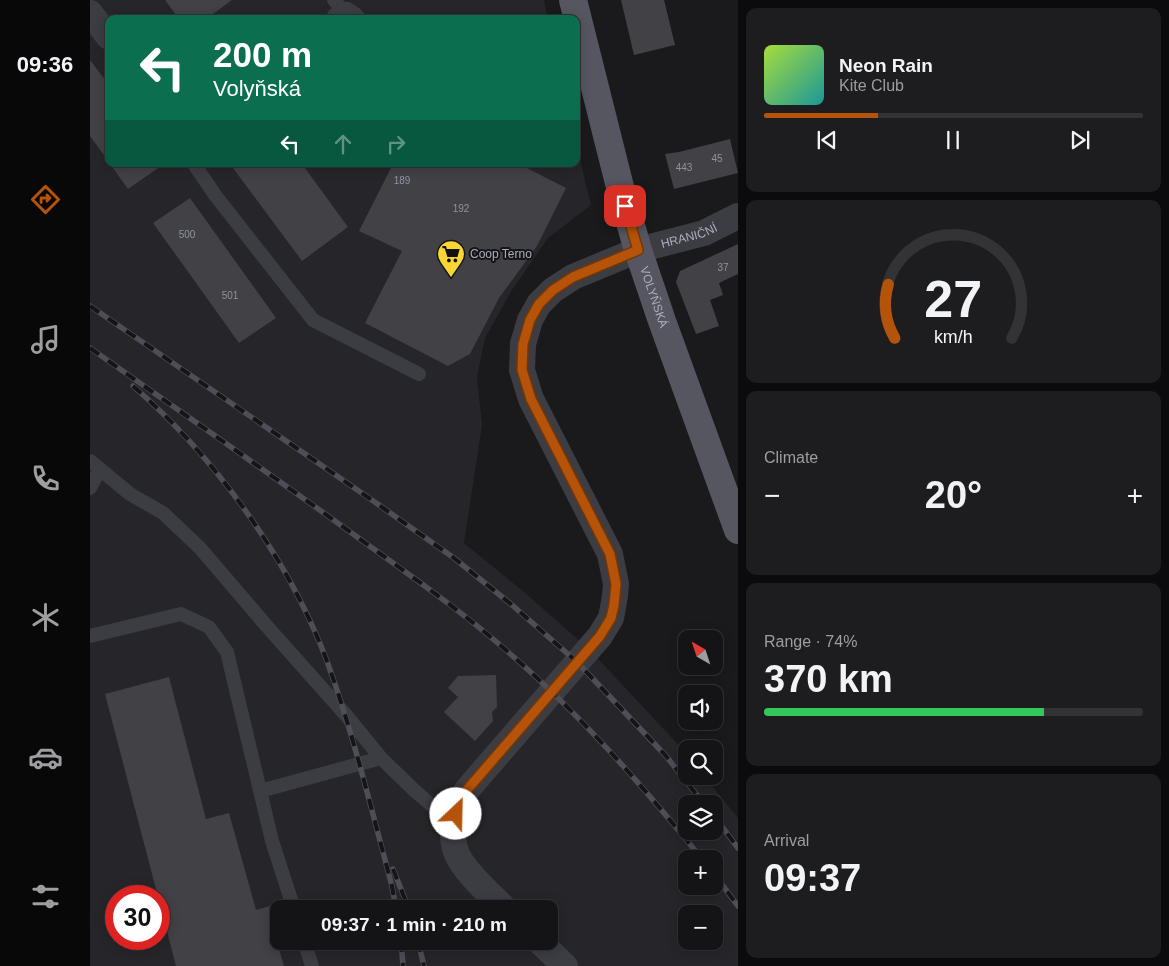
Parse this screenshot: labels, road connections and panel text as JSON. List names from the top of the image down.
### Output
{
  "streets": {
    "main road": ["VOLYŇSKÁ"],
    "street": ["HRANIČNÍ"]
  },
  "crossings": [
    ["HRANIČNÍ", "VOLYŇSKÁ"]
  ],
  "places": {
    "supermarket": ["Coop Terno"]
  },
  "house_numbers": [
    "45",
    "443",
    "189",
    "192",
    "500",
    "37",
    "501"
  ],
  "north": "top left",
  "page": {
    "tabs": "09:36",
    "turn": ["200 m", "Volyňská"],
    "song": ["Neon Rain", "Kite Club"],
    "tile": [
      "Climate",
      ["Range · 74%", "370 km"],
      ["Arrival", "09:37"]
    ],
    "heat": ["−", "20°", "+"],
    "map_buttons": ["+", "−"],
    "limit": "30",
    "trip": "09:37 · 1 min · 210 m",
    "gauge": ["27", "km/h"]
  }
}
